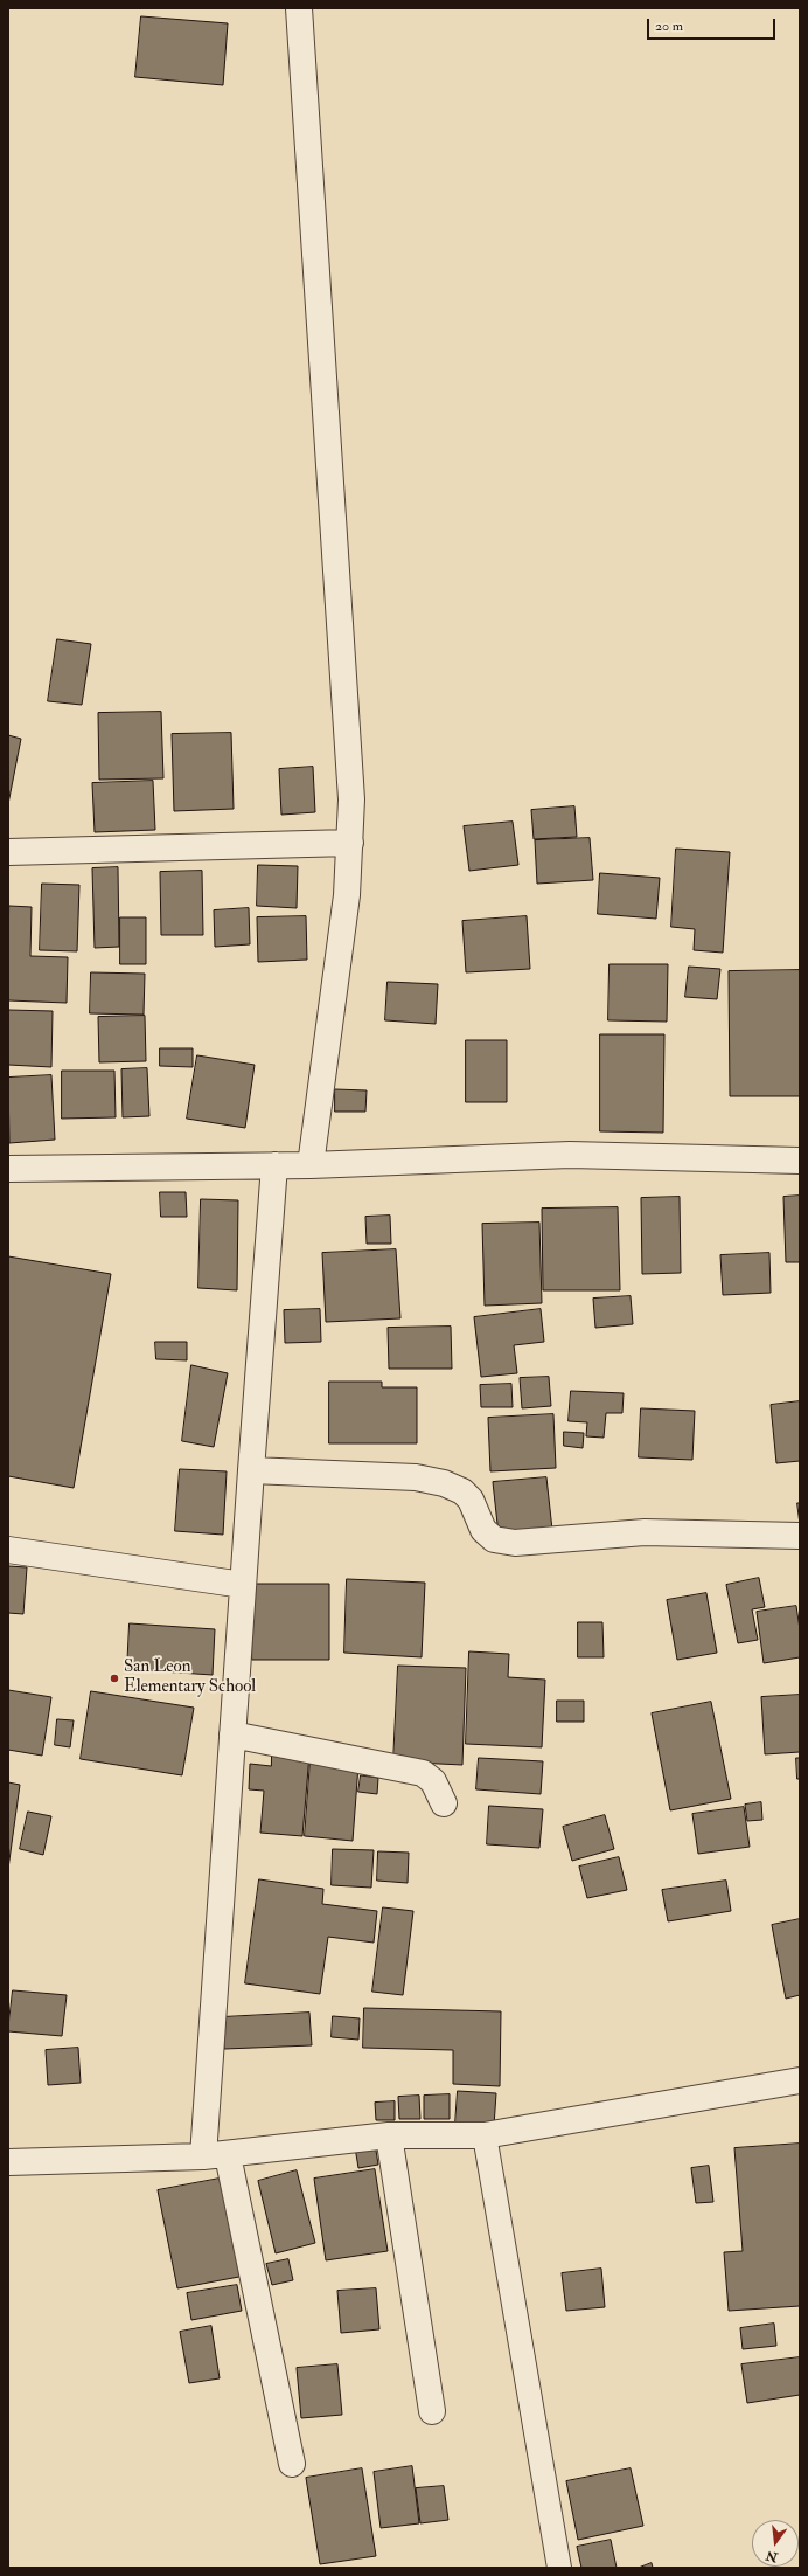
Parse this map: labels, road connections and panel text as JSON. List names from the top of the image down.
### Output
{
  "places": ["San Leon Elementary School"],
  "scale_bar": "20 m",
  "north": "bottom"
}
